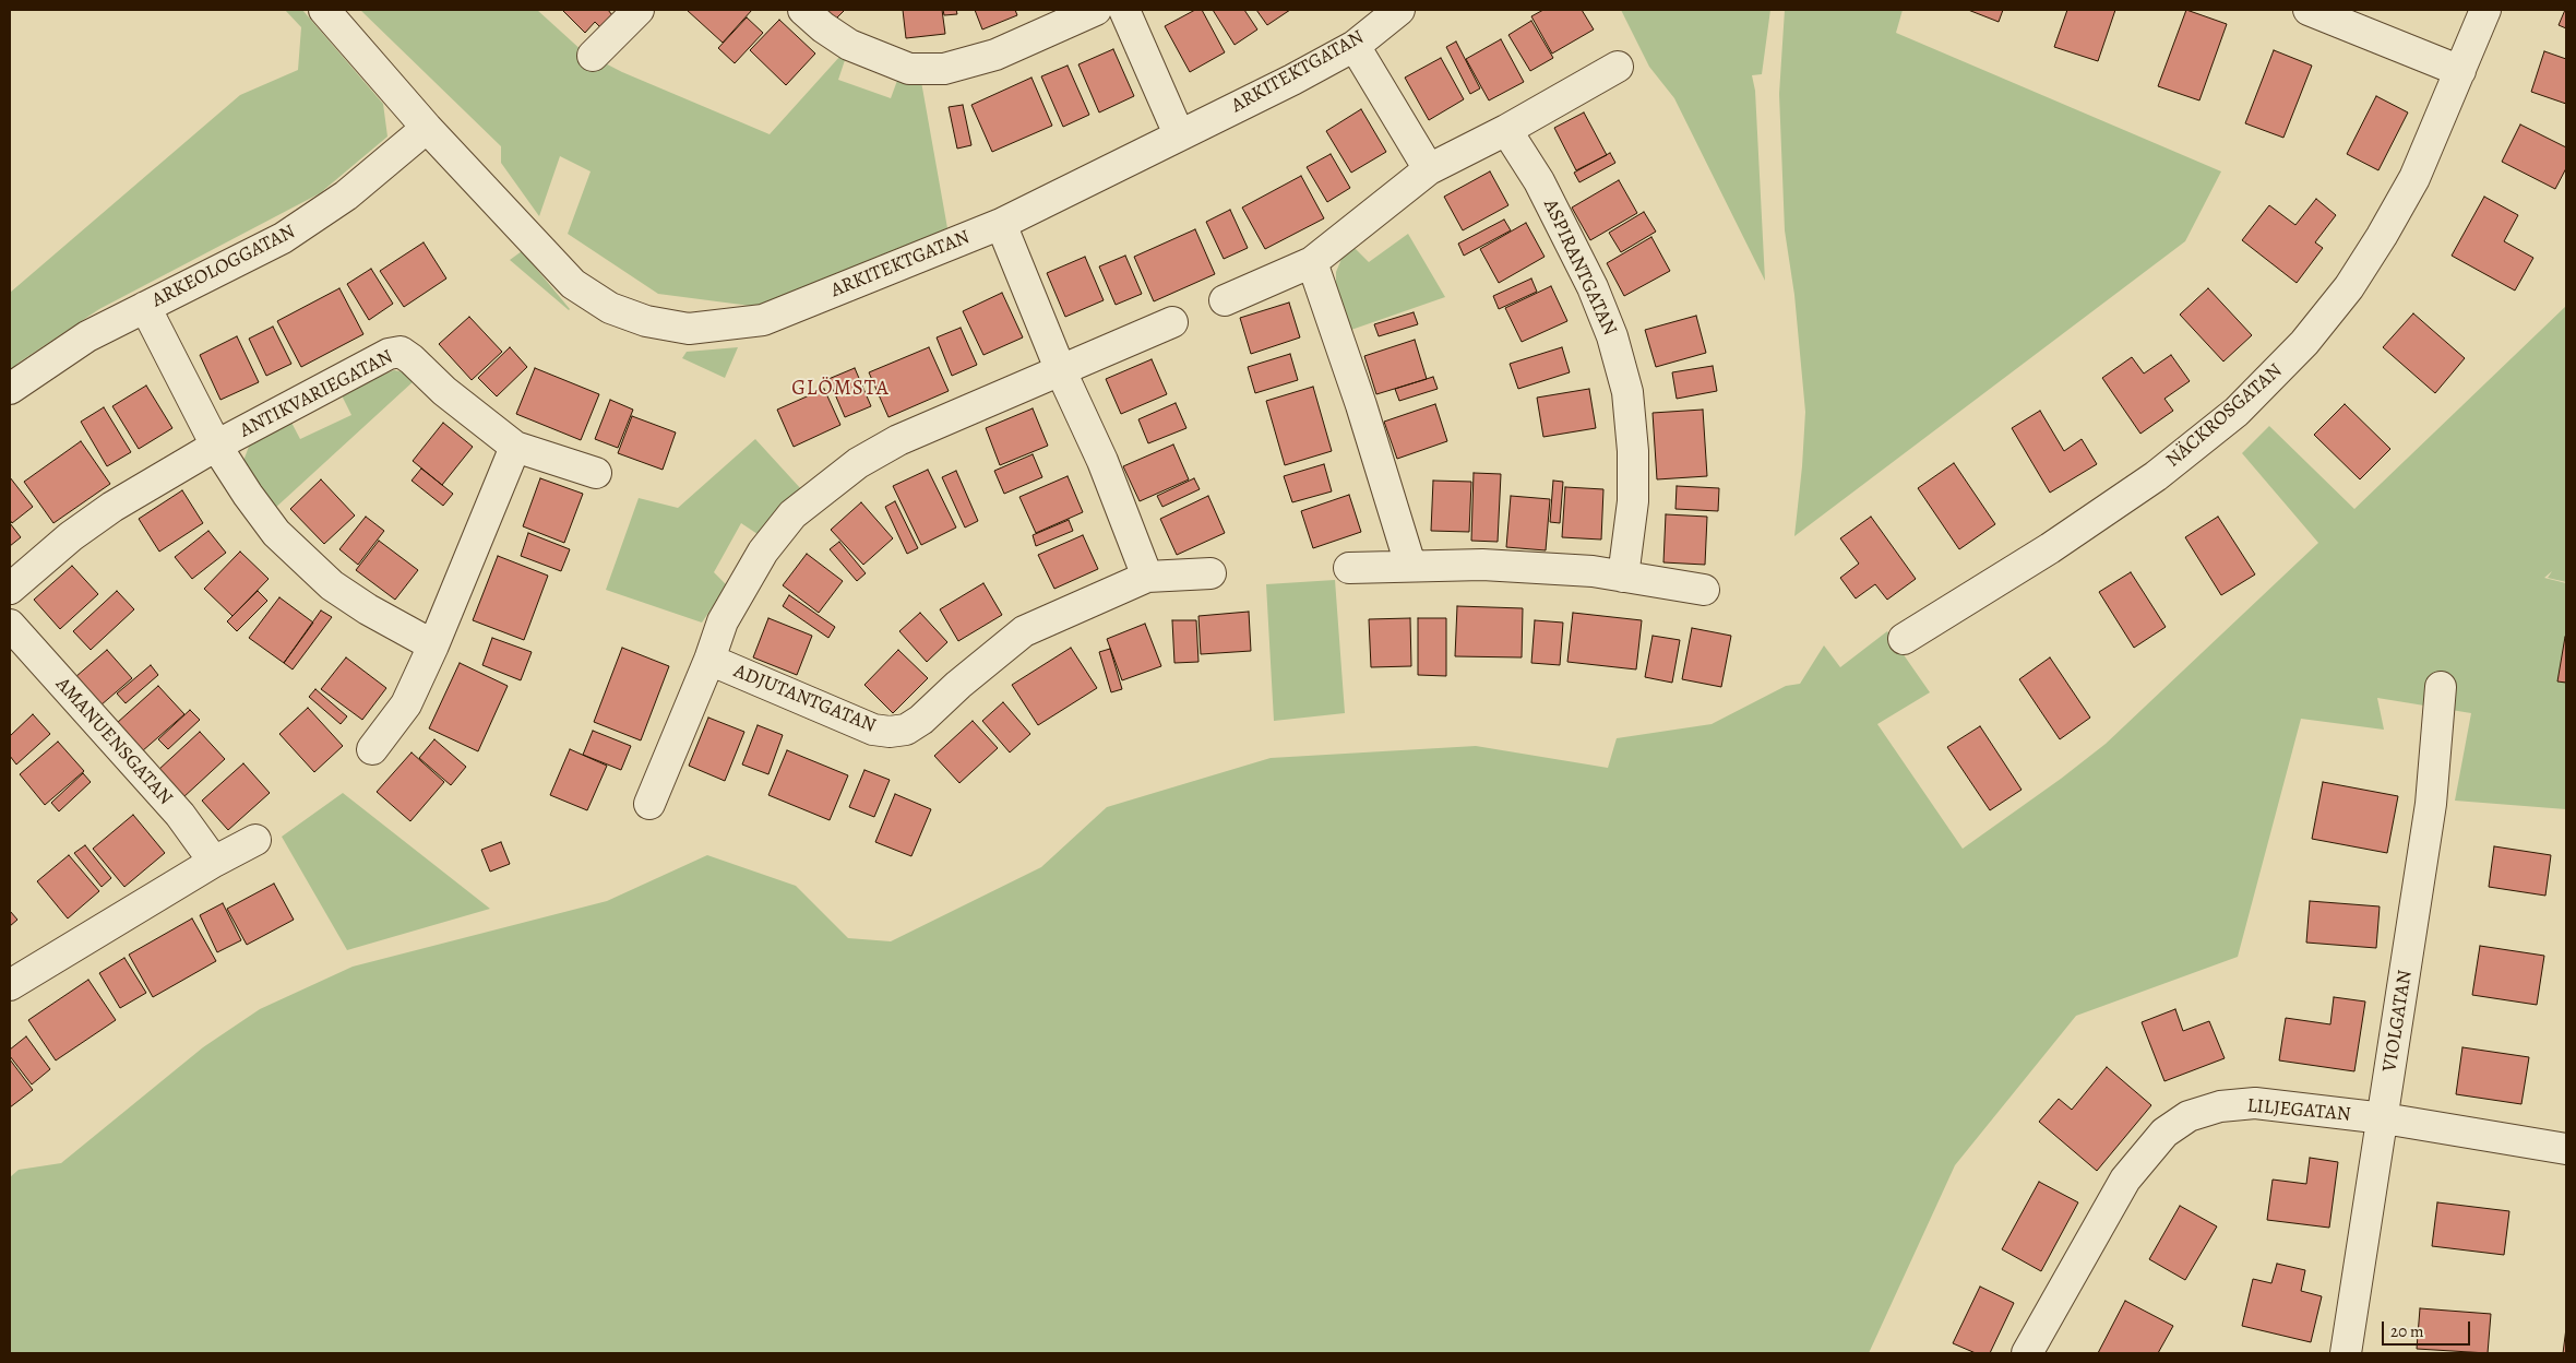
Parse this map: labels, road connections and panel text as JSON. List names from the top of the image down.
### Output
{
  "streets": {
    "street": [
      "ARKITEKTGATAN",
      "ARKEOLOGGATAN",
      "ASPIRANTGATAN",
      "ANTIKVARIEGATAN",
      "NÄCKROSGATAN",
      "ADJUTANTGATAN",
      "AMANUENSGATAN",
      "VIOLGATAN",
      "LILJEGATAN"
    ]
  },
  "crossings": [
    ["ARKITEKTGATAN", "ARKEOLOGGATAN"],
    ["ARKEOLOGGATAN", "ANTIKVARIEGATAN"],
    ["VIOLGATAN", "LILJEGATAN"]
  ],
  "districts": ["GLÖMSTA"],
  "scale_bar": "20 m"
}
